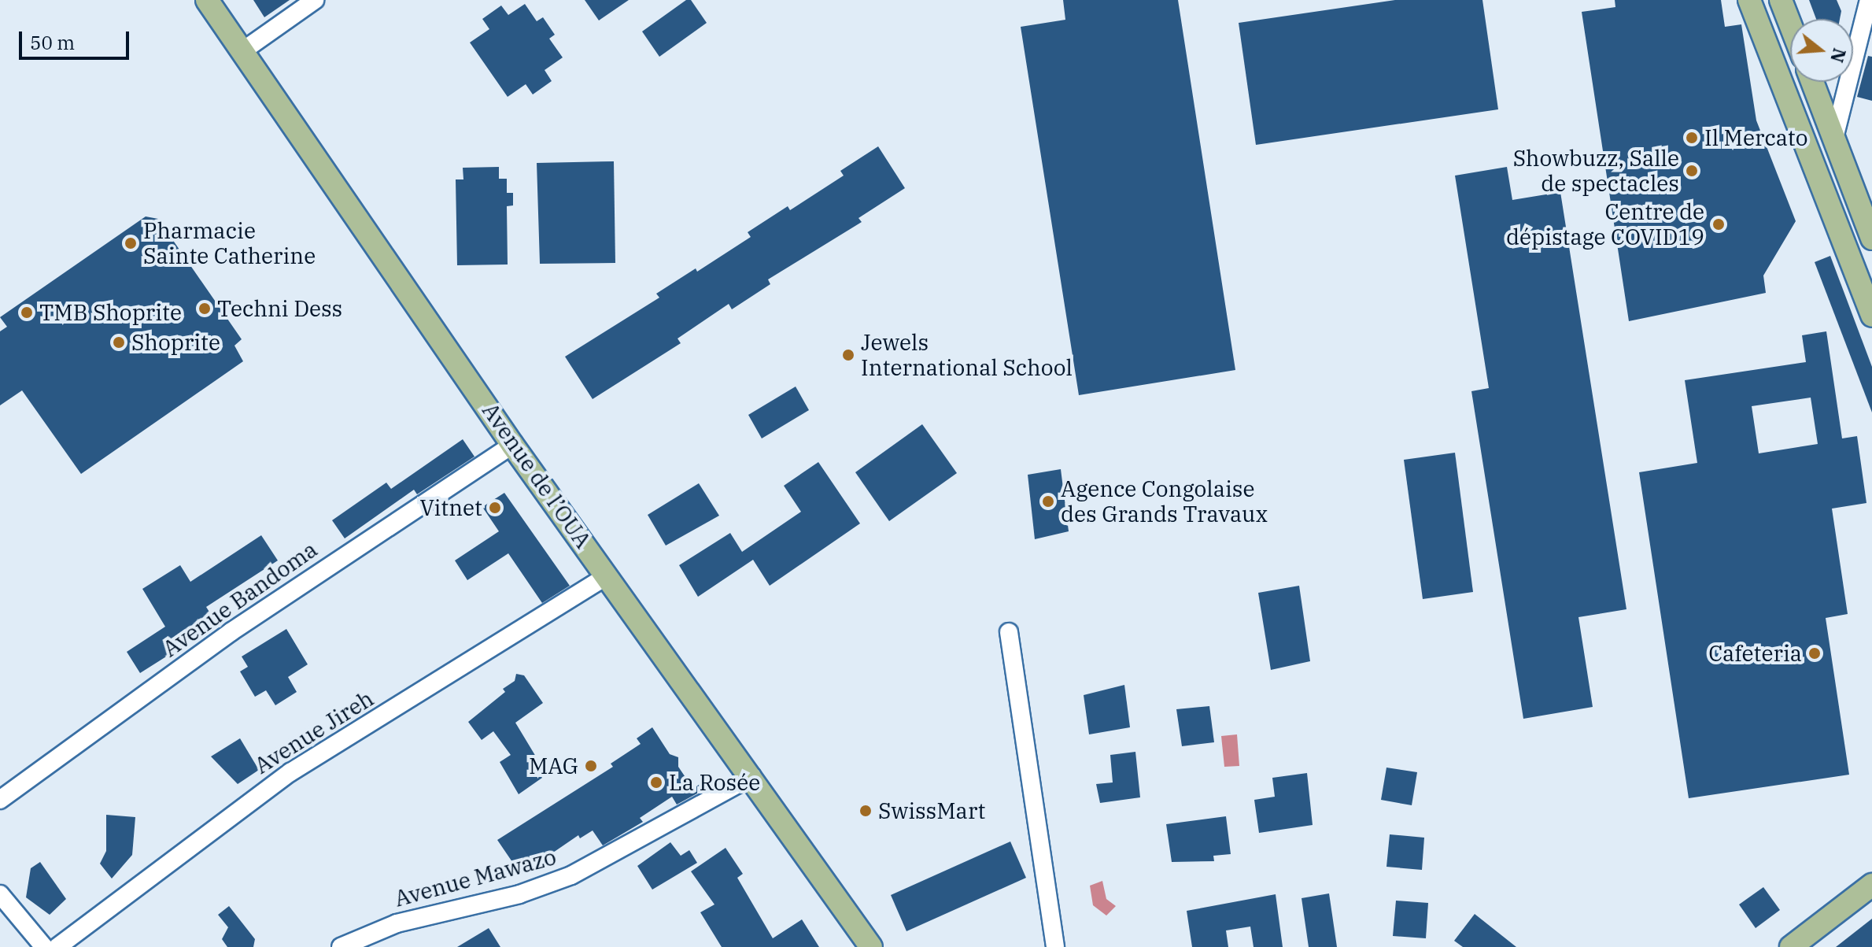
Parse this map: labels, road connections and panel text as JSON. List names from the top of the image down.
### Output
{
  "streets": {
    "main road": ["Avenue de l’OUA"],
    "street": ["Avenue Bandoma", "Avenue Jireh", "Avenue Mawazo"]
  },
  "crossings": [
    ["Avenue de l’OUA", "Avenue Bandoma"],
    ["Avenue de l’OUA", "Avenue Jireh"],
    ["Avenue de l’OUA", "Avenue Mawazo"]
  ],
  "places": [
    "Il Mercato",
    "Showbuzz, Salle de spectacles",
    "Centre de dépistage COVID19",
    "Pharmacie Sainte Catherine",
    "Techni Dess",
    "TMB Shoprite",
    "Shoprite",
    "Jewels International School",
    "Agence Congolaise des Grands Travaux",
    "Vitnet",
    "Cafeteria",
    "MAG",
    "La Rosée",
    "SwissMart"
  ],
  "scale_bar": "50 m",
  "north": "right"
}
